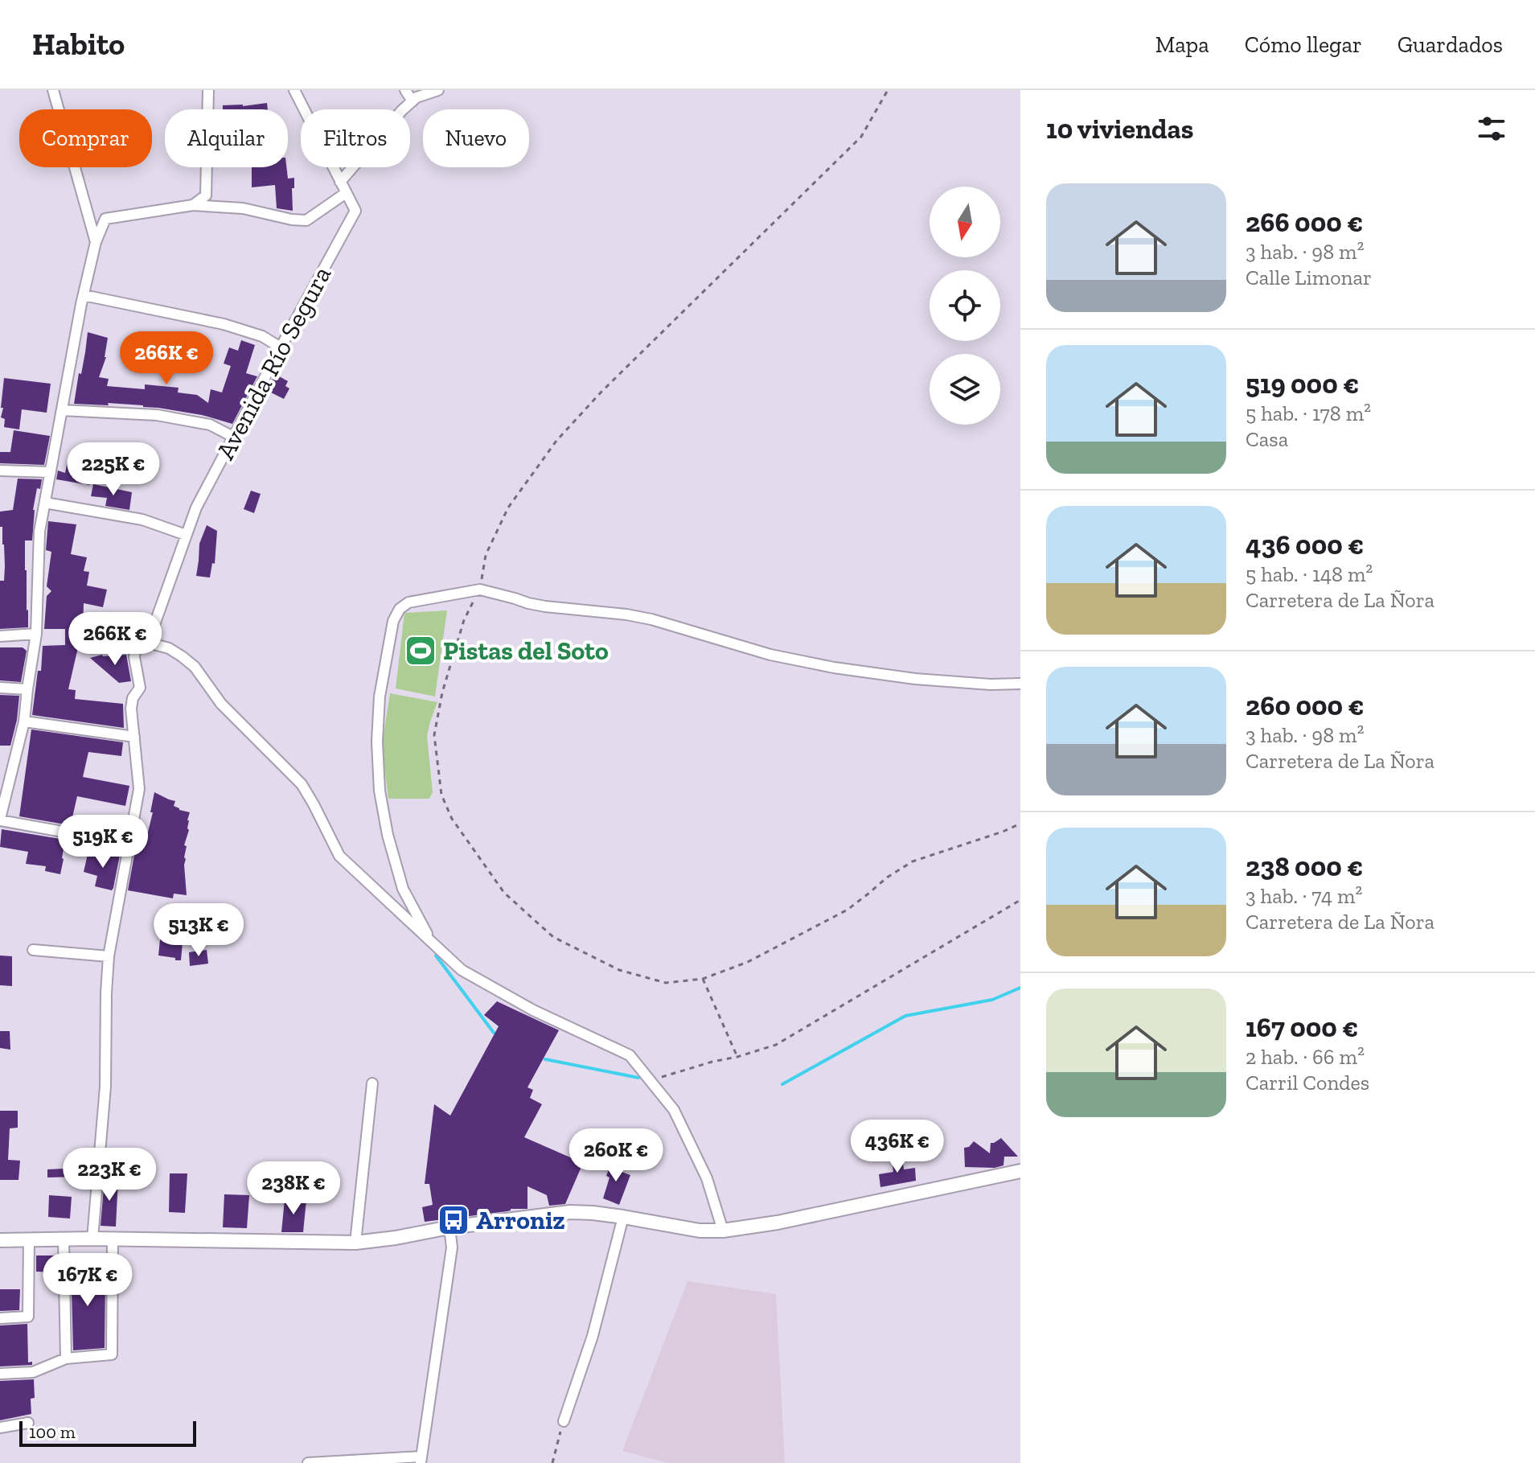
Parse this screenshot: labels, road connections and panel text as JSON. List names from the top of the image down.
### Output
{
  "streets": {
    "street": ["Avenida Río Segura"]
  },
  "places": {
    "sports": ["Pistas del Soto"],
    "bus stop": ["Arroniz"]
  },
  "scale_bar": "100 m",
  "north": "bottom",
  "page": {
    "header": "Habito",
    "nav": ["Mapa", "Cómo llegar", "Guardados"],
    "heading": "10 viviendas",
    "chip": [
      "Comprar",
      "Alquilar",
      "Filtros",
      "Nuevo"
    ],
    "list": [
      {
        "name": "266 000 €",
        "note": "3 hab. · 98 m² · Calle Limonar"
      },
      {
        "name": "519 000 €",
        "note": "5 hab. · 178 m² · Casa"
      },
      {
        "name": "436 000 €",
        "note": "5 hab. · 148 m² · Carretera de La Ñora"
      },
      {
        "name": "260 000 €",
        "note": "3 hab. · 98 m² · Carretera de La Ñora"
      },
      {
        "name": "238 000 €",
        "note": "3 hab. · 74 m² · Carretera de La Ñora"
      },
      {
        "name": "167 000 €",
        "note": "2 hab. · 66 m² · Carril Condes"
      }
    ],
    "price": [
      "266K €",
      "225K €",
      "266K €",
      "519K €",
      "513K €",
      "436K €",
      "260K €",
      "223K €",
      "238K €",
      "167K €"
    ],
    "scale": "100 m"
  }
}
